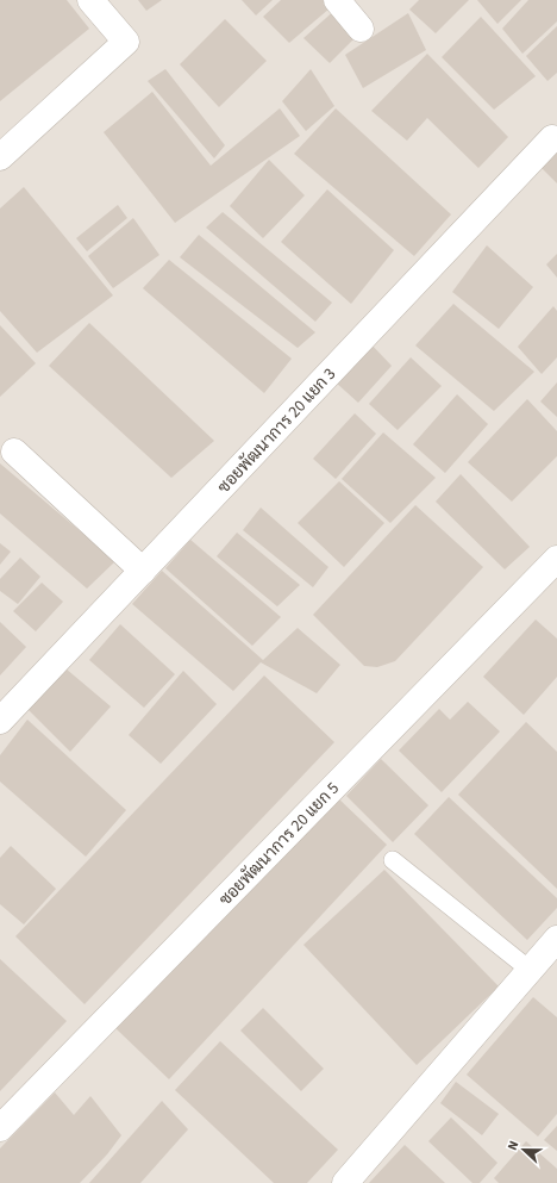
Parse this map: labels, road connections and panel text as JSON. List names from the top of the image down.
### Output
{
  "streets": {
    "street": ["ซอยพัฒนาการ 20 แยก 3", "ซอยพัฒนาการ 20 แยก 5"]
  },
  "north": "left"
}
